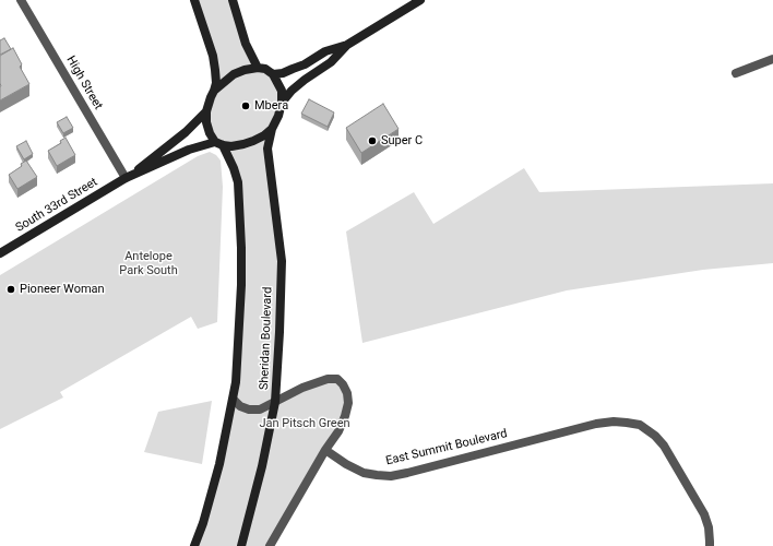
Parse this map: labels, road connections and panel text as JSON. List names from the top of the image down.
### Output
{
  "streets": {
    "main road": ["South 33rd Street", "Sheridan Boulevard"],
    "street": ["High Street", "East Summit Boulevard"]
  },
  "crossings": [
    ["High Street", "South 33rd Street"],
    ["South 33rd Street", "Sheridan Boulevard"]
  ],
  "parks": ["Antelope Park South", "Jan Pitsch Green"],
  "places": ["Mbera", "Super C", "Pioneer Woman"]
}
